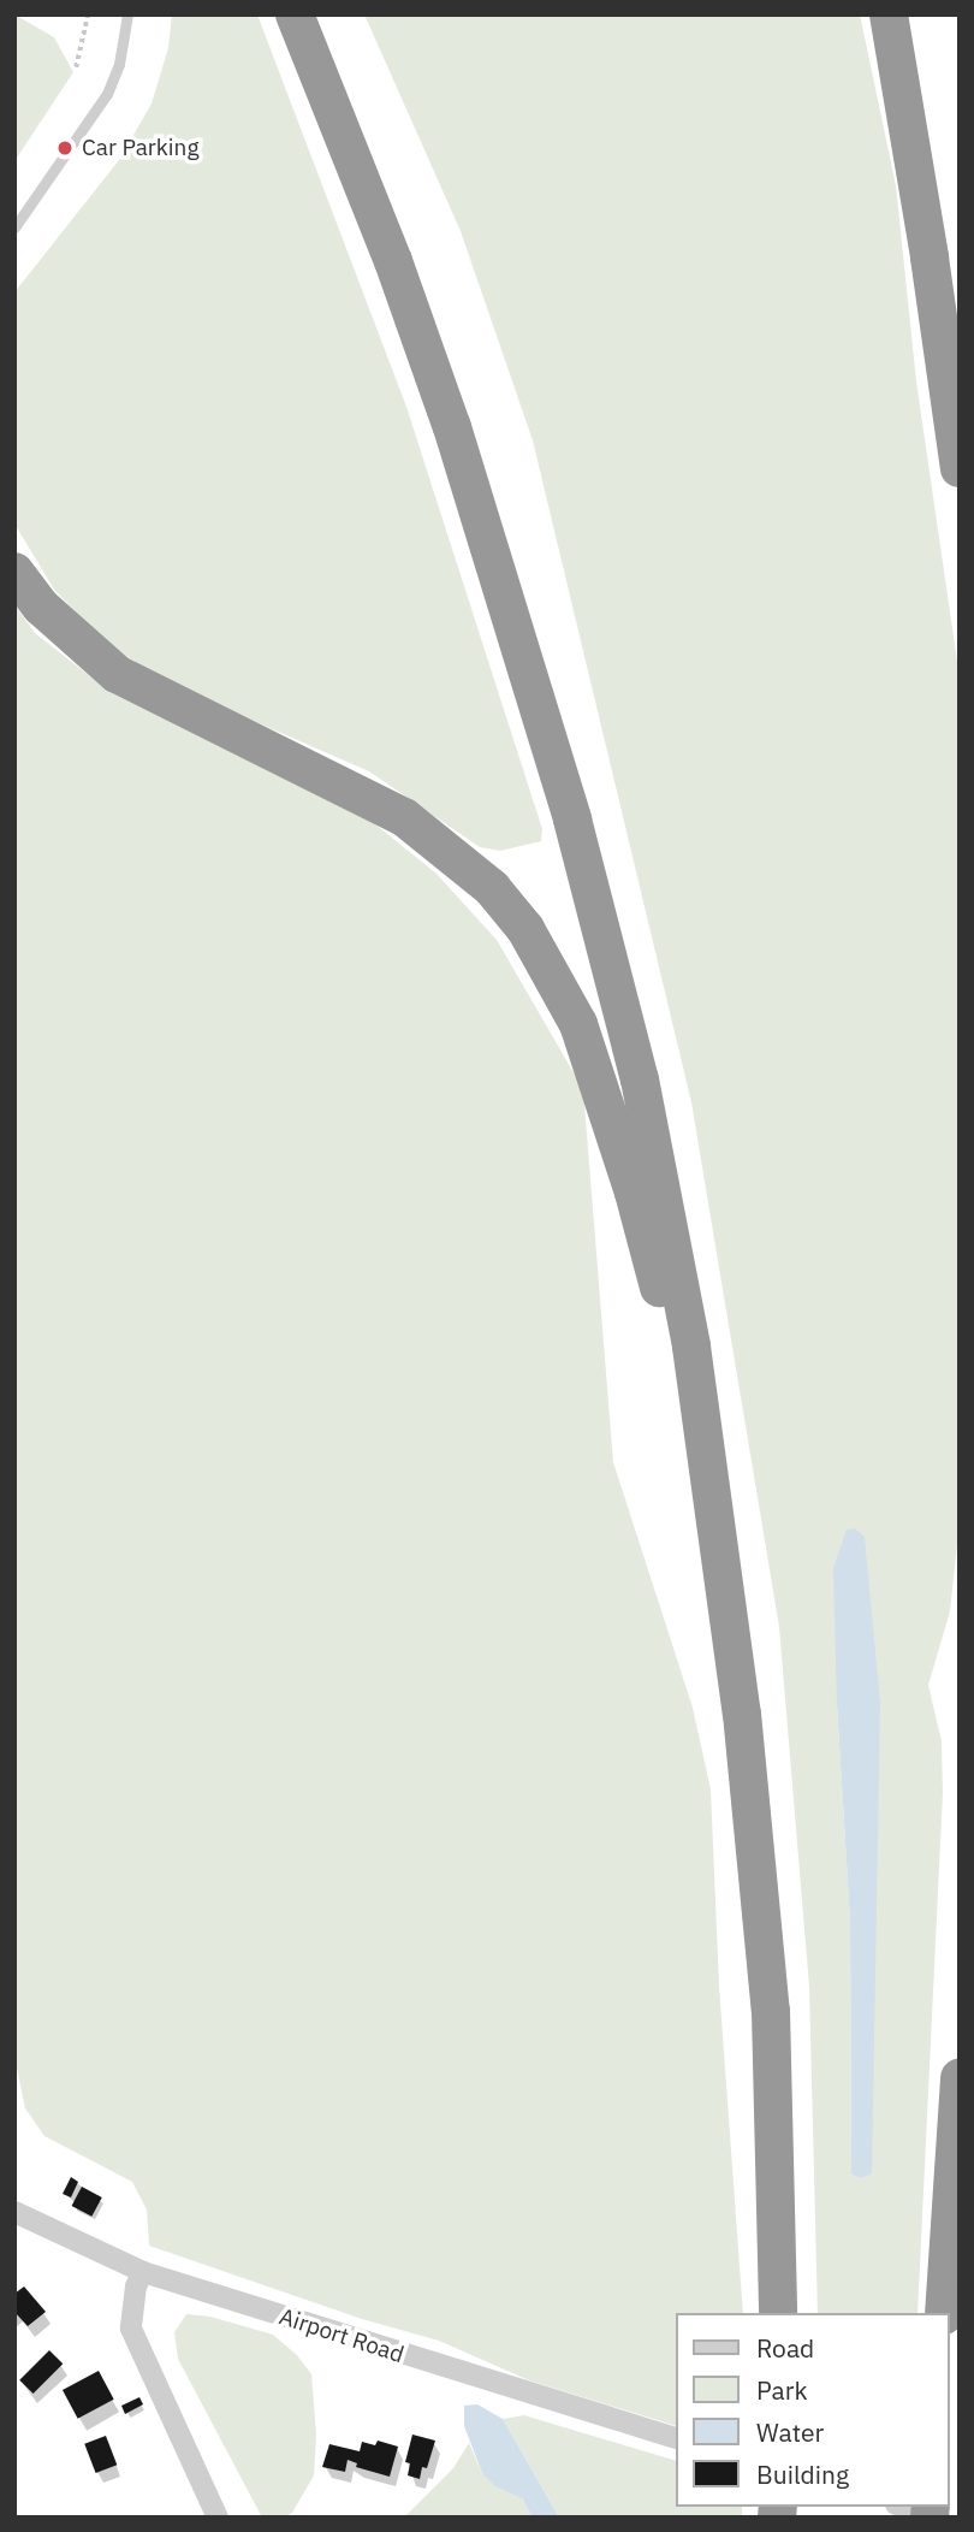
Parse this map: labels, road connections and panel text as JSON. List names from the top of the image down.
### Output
{
  "streets": {
    "street": ["Airport Road"]
  },
  "places": ["Car Parking"],
  "legend": [
    "Road",
    "Park",
    "Water",
    "Building"
  ]
}
